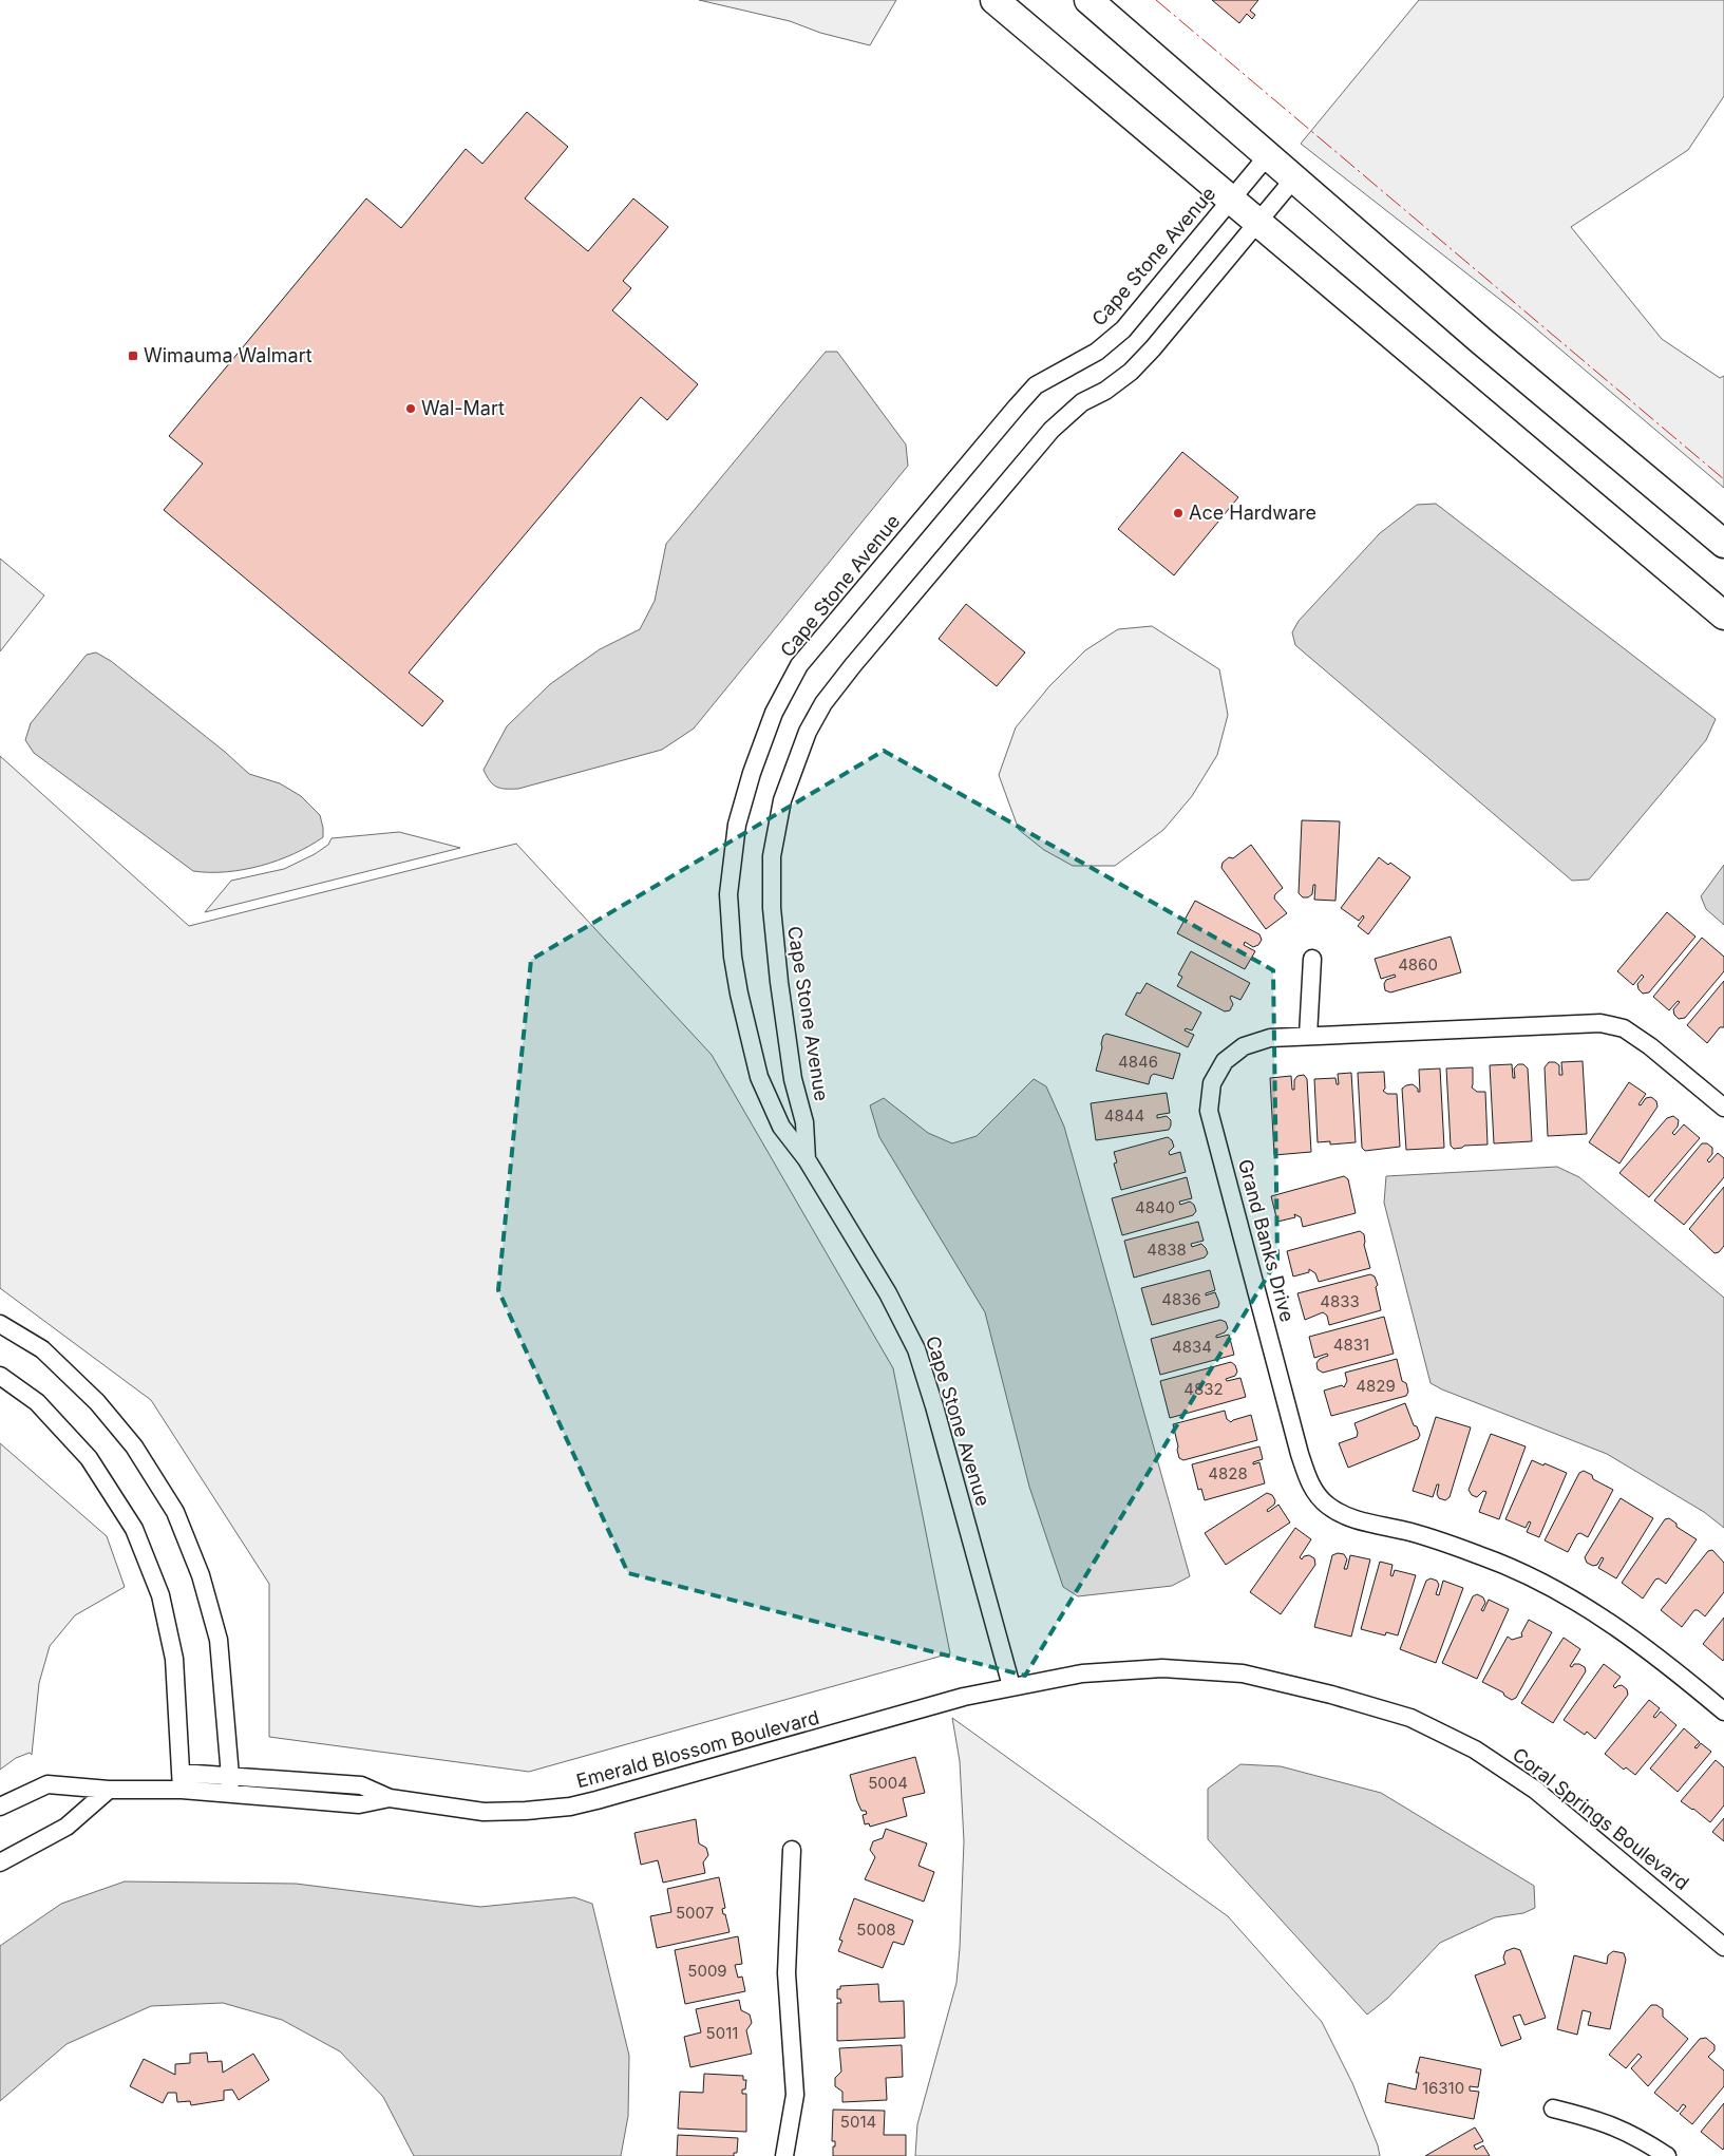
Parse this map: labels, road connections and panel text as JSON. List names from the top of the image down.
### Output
{
  "streets": {
    "street": [
      "Cape Stone Avenue",
      "Grand Banks Drive",
      "Emerald Blossom Boulevard",
      "Coral Springs Boulevard"
    ]
  },
  "crossings": [
    ["Cape Stone Avenue", "Emerald Blossom Boulevard"],
    ["Cape Stone Avenue", "Coral Springs Boulevard"],
    ["Emerald Blossom Boulevard", "Coral Springs Boulevard"]
  ],
  "places": {
    "transit": ["Wimauma Walmart"],
    "other": ["Wal-Mart", "Ace Hardware"]
  },
  "house_numbers": [
    "4860",
    "4846",
    "4844",
    "4840",
    "4838",
    "4836",
    "4833",
    "4831",
    "4834",
    "4829",
    "4832",
    "4828",
    "5004",
    "5007",
    "5008",
    "5009",
    "5011",
    "16310",
    "5014"
  ]
}
